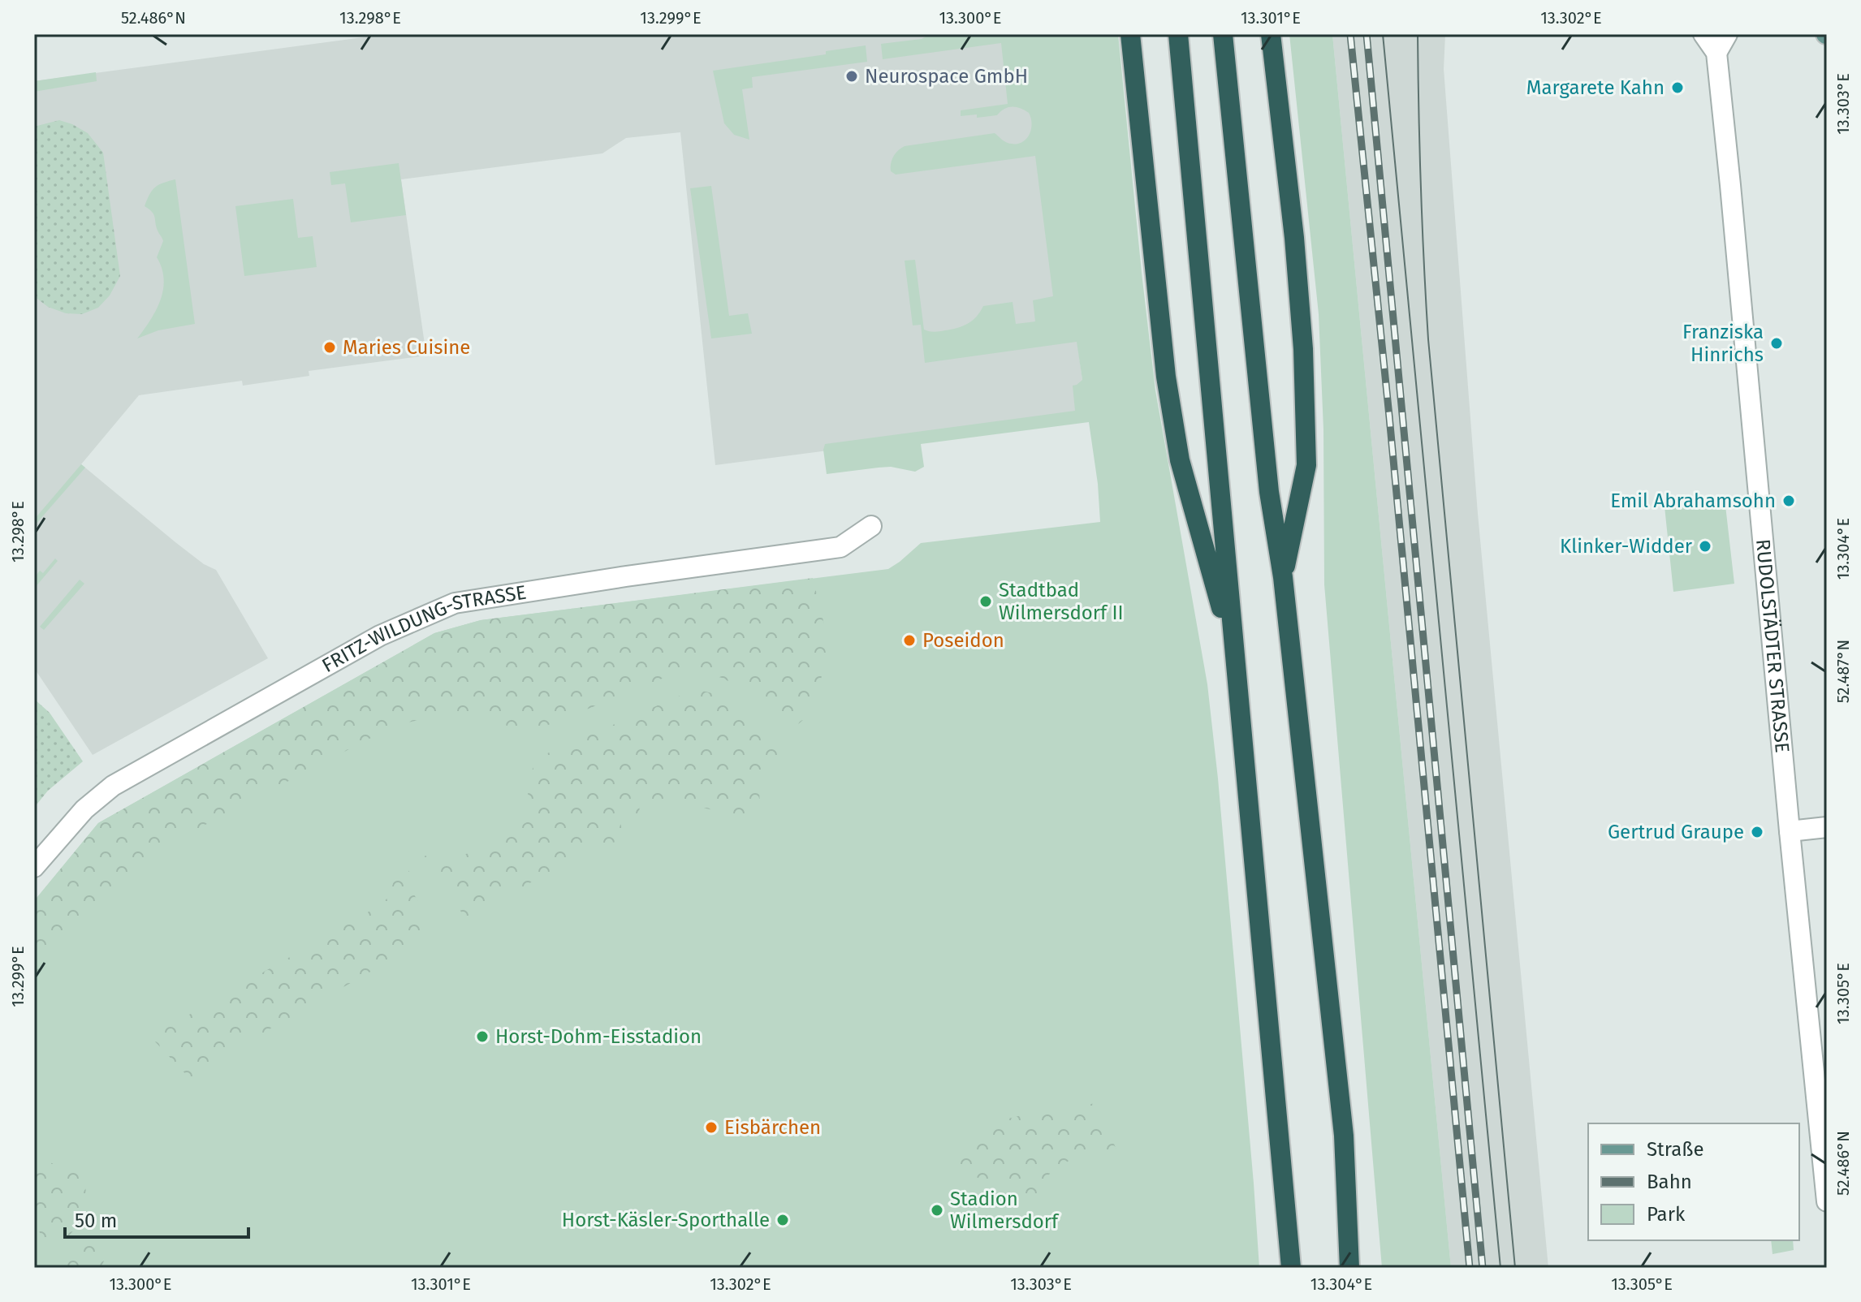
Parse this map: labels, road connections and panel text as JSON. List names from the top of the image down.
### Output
{
  "streets": {
    "street": ["FRITZ-WILDUNG-STRASSE", "RUDOLSTÄDTER STRASSE"]
  },
  "places": [
    "Neurospace GmbH",
    "Margarete Kahn",
    "Franziska Hinrichs",
    "Maries Cuisine",
    "Emil Abrahamsohn",
    "Klinker-Widder",
    "Stadtbad Wilmersdorf II",
    "Poseidon",
    "Gertrud Graupe",
    "Horst-Dohm-Eisstadion",
    "Eisbärchen",
    "Stadion Wilmersdorf",
    "Horst-Käsler-Sporthalle"
  ],
  "legend": ["Straße", "Bahn", "Park"],
  "scale_bar": "50 m",
  "coordinates": [
    "52.486°N",
    "13.298°E",
    "13.299°E",
    "13.300°E",
    "13.301°E",
    "13.302°E",
    "13.303°E",
    "13.304°E",
    "52.487°N",
    "13.305°E"
  ]
}
